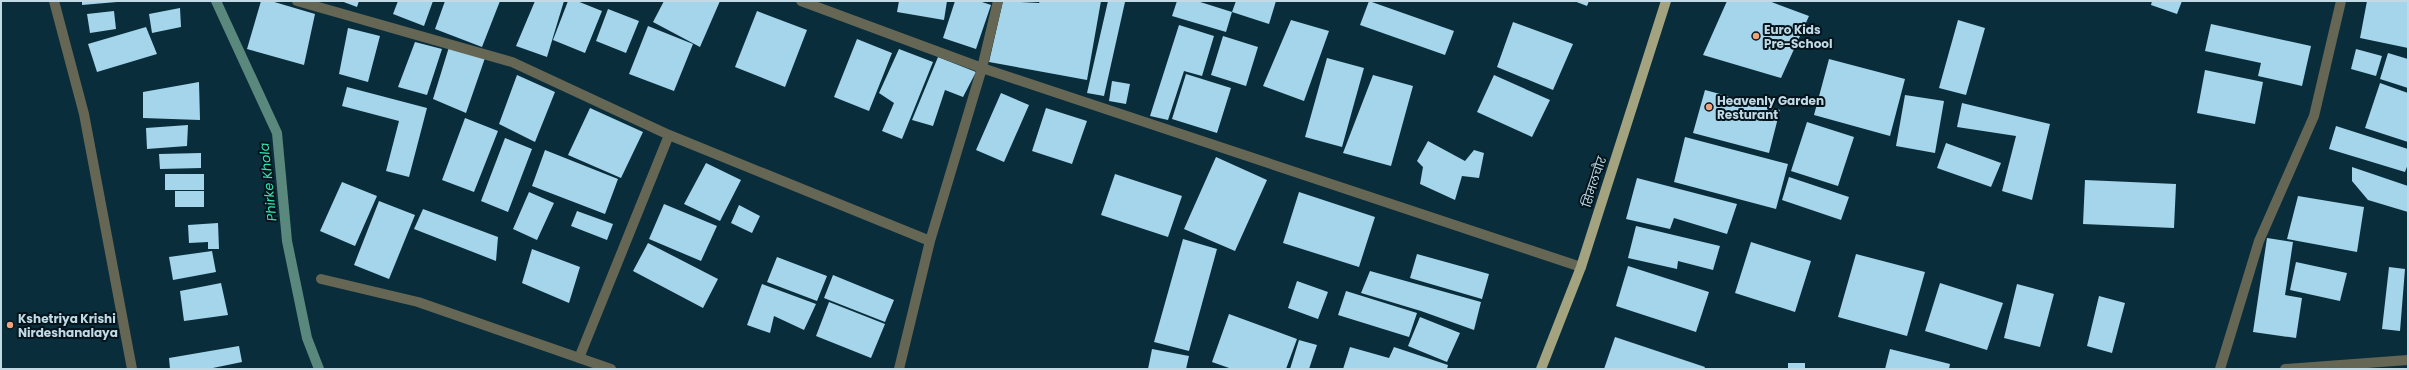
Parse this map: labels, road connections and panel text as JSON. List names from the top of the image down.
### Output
{
  "streets": {
    "main road": ["सिमलचौर"]
  },
  "water": ["Phirke Khola"],
  "places": ["Euro Kids Pre-School", "Heavenly Garden Resturant", "Kshetriya Krishi Nirdeshanalaya"]
}
